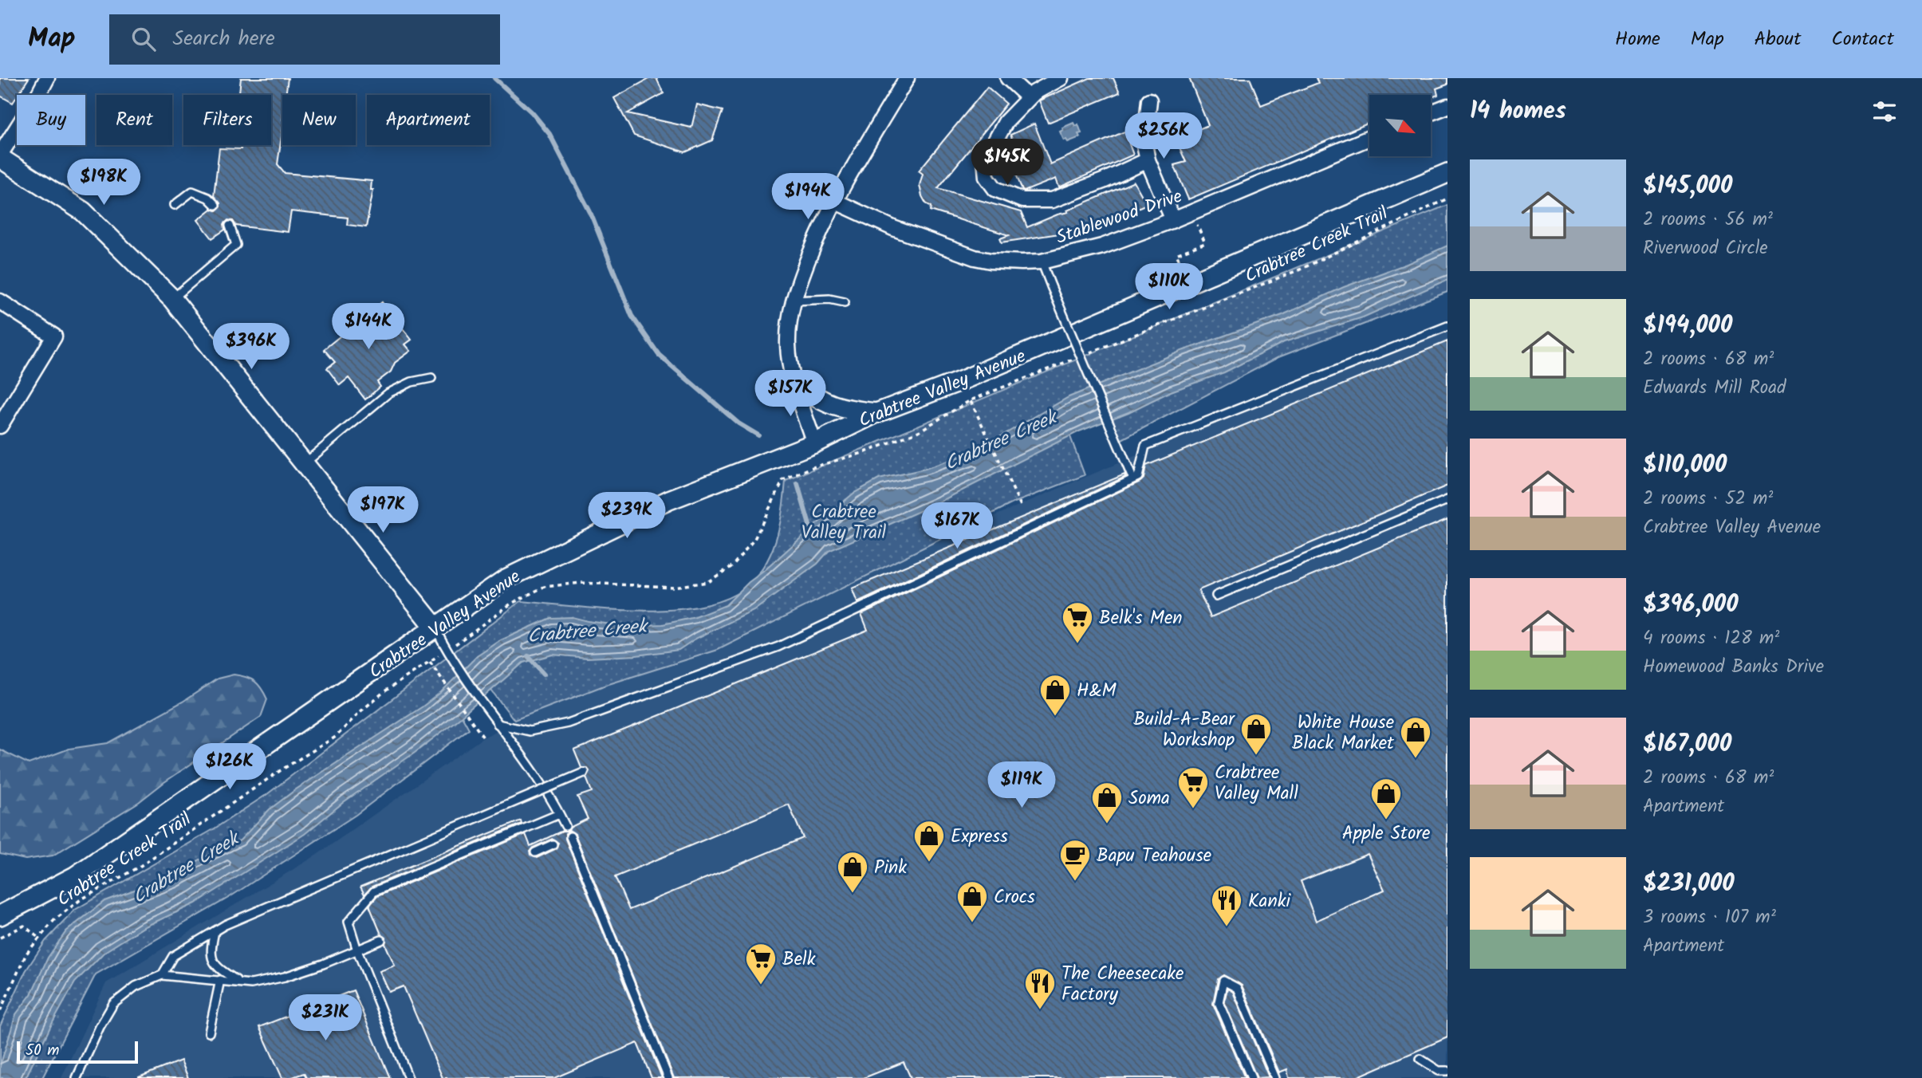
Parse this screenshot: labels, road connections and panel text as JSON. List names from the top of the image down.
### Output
{
  "streets": {
    "street": ["Stablewood Drive", "Crabtree Valley Avenue"],
    "path": ["Crabtree Creek Trail"]
  },
  "water": ["Crabtree Creek"],
  "parks": ["Crabtree Valley Trail"],
  "places": {
    "supermarket": ["Belk's Men", "Crabtree Valley Mall", "Belk"],
    "shop": [
      "H&M",
      "Build-A-Bear Workshop",
      "White House Black Market",
      "Apple Store",
      "Soma",
      "Express",
      "Pink",
      "Crocs"
    ],
    "cafe": ["Bapu Teahouse"],
    "restaurant": ["Kanki", "The Cheesecake Factory"]
  },
  "scale_bar": "50 m",
  "north": "bottom right",
  "page": {
    "header": "Map",
    "search": "Search here",
    "nav": [
      "Home",
      "Map",
      "About",
      "Contact"
    ],
    "heading": "14 homes",
    "chip": [
      "Buy",
      "Rent",
      "Filters",
      "New",
      "Apartment"
    ],
    "price": [
      "$256K",
      "$145K",
      "$198K",
      "$194K",
      "$110K",
      "$144K",
      "$396K",
      "$157K",
      "$197K",
      "$239K",
      "$167K",
      "$126K",
      "$119K",
      "$231K"
    ],
    "list": [
      {
        "name": "$145,000",
        "note": "2 rooms · 56 m² · Riverwood Circle"
      },
      {
        "name": "$194,000",
        "note": "2 rooms · 68 m² · Edwards Mill Road"
      },
      {
        "name": "$110,000",
        "note": "2 rooms · 52 m² · Crabtree Valley Avenue"
      },
      {
        "name": "$396,000",
        "note": "4 rooms · 128 m² · Homewood Banks Drive"
      },
      {
        "name": "$167,000",
        "note": "2 rooms · 68 m² · Apartment"
      },
      {
        "name": "$231,000",
        "note": "3 rooms · 107 m² · Apartment"
      }
    ],
    "scale": "50 m"
  }
}
